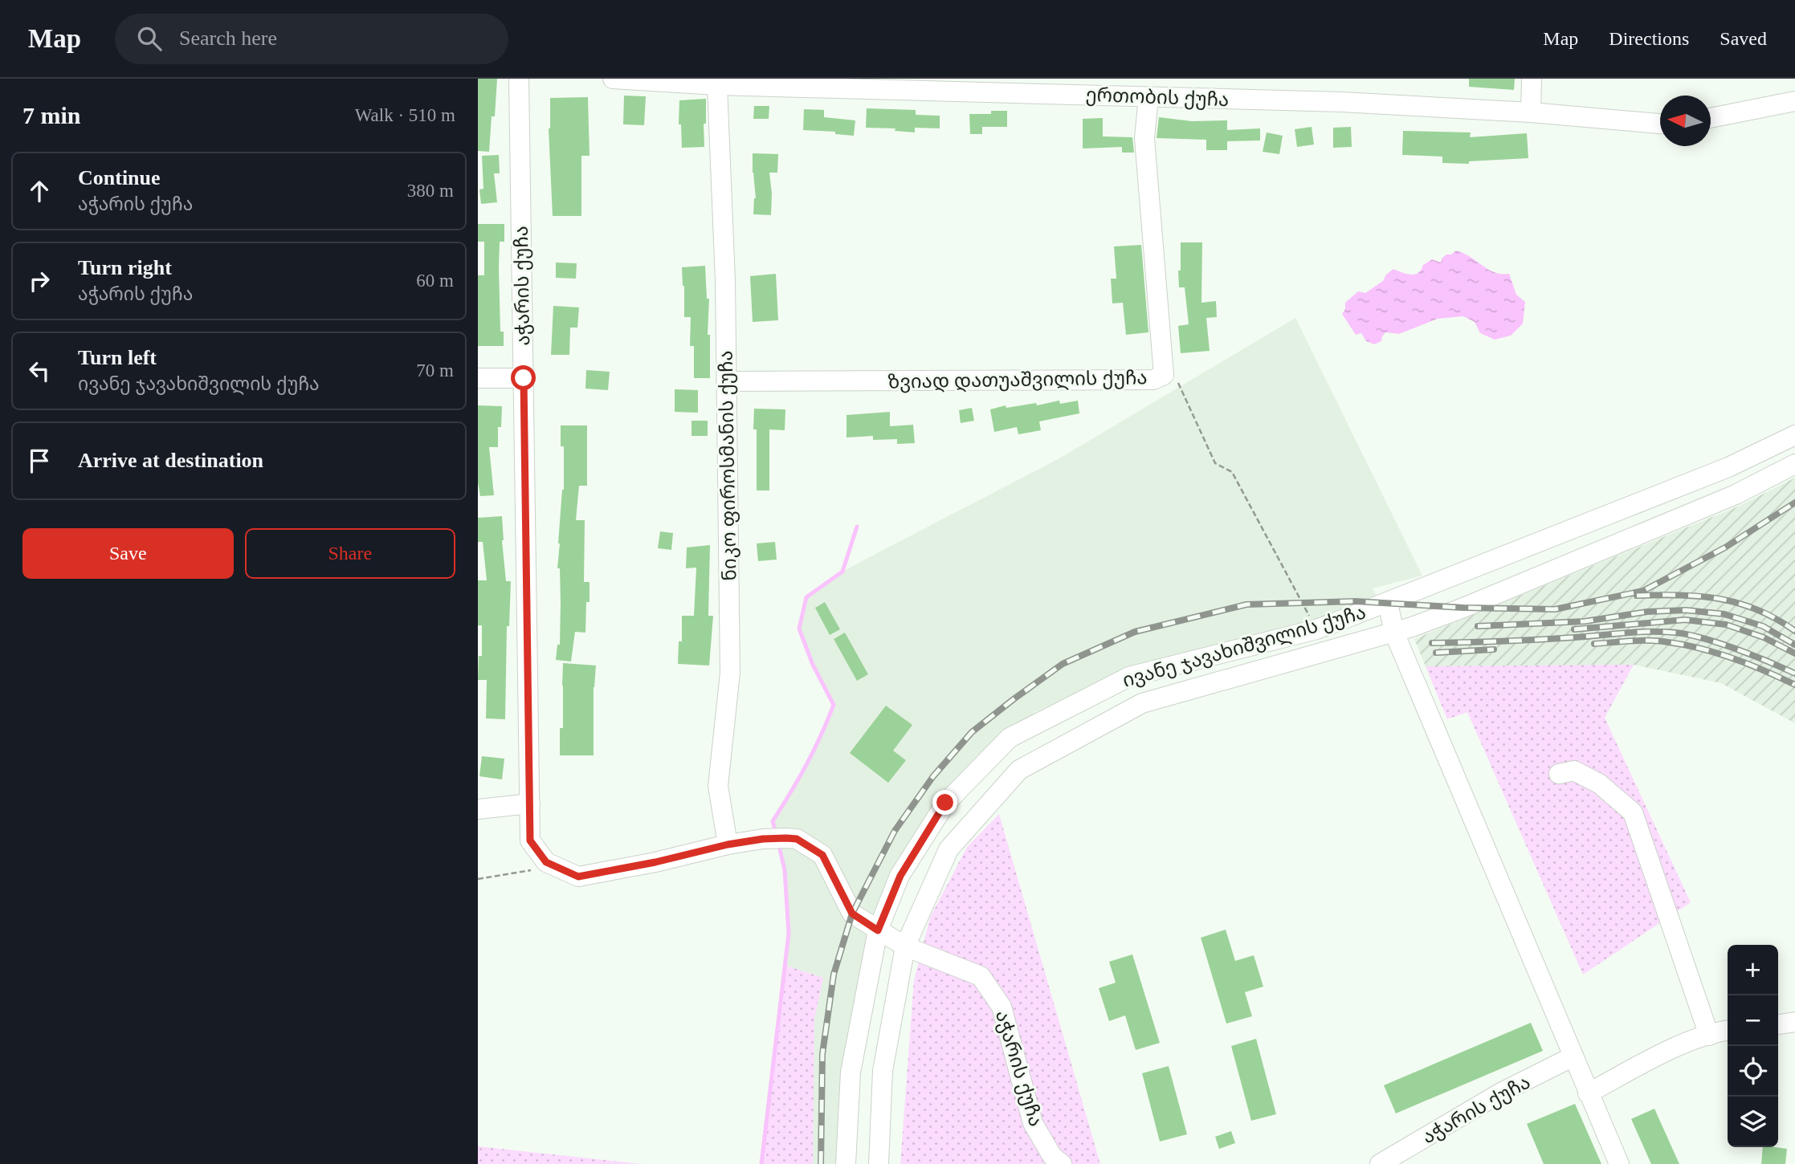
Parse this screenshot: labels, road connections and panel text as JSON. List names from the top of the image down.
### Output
{
  "streets": {
    "street": [
      "ერთობის ქუჩა",
      "აჭარის ქუჩა",
      "ზვიად დათუაშვილის ქუჩა",
      "ნიკო ფიროსმანის ქუჩა",
      "ივანე ჯავახიშვილის ქუჩა"
    ]
  },
  "crossings": [
    ["ერთობის ქუჩა", "ზვიად დათუაშვილის ქუჩა"],
    ["ერთობის ქუჩა", "ნიკო ფიროსმანის ქუჩა"],
    ["აჭარის ქუჩა", "ნიკო ფიროსმანის ქუჩა"],
    ["აჭარის ქუჩა", "ივანე ჯავახიშვილის ქუჩა"],
    ["ზვიად დათუაშვილის ქუჩა", "ნიკო ფიროსმანის ქუჩა"]
  ],
  "north": "left",
  "page": {
    "header": "Map",
    "search": "Search here",
    "nav": ["Map", "Directions", "Saved"],
    "heading": ["7 min", "Walk · 510 m"],
    "list": [
      ["Continue", "აჭარის ქუჩა", "380 m"],
      ["Turn right", "აჭარის ქუჩა", "60 m"],
      ["Turn left", "ივანე ჯავახიშვილის ქუჩა", "70 m"],
      "Arrive at destination"
    ],
    "buttons": ["Save", "Share"],
    "map_buttons": ["+", "−"]
  }
}
